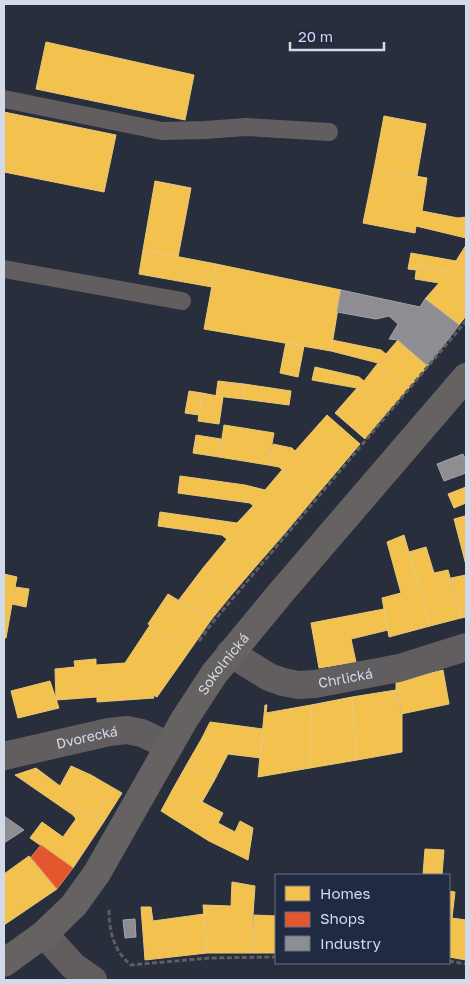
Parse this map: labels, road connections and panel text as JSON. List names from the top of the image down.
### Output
{
  "streets": {
    "main road": ["Sokolnická"],
    "street": ["Chrlická", "Dvorecká"]
  },
  "crossings": [
    ["Sokolnická", "Chrlická"],
    ["Sokolnická", "Dvorecká"]
  ],
  "legend": ["Homes", "Shops", "Industry"],
  "scale_bar": "20 m"
}
